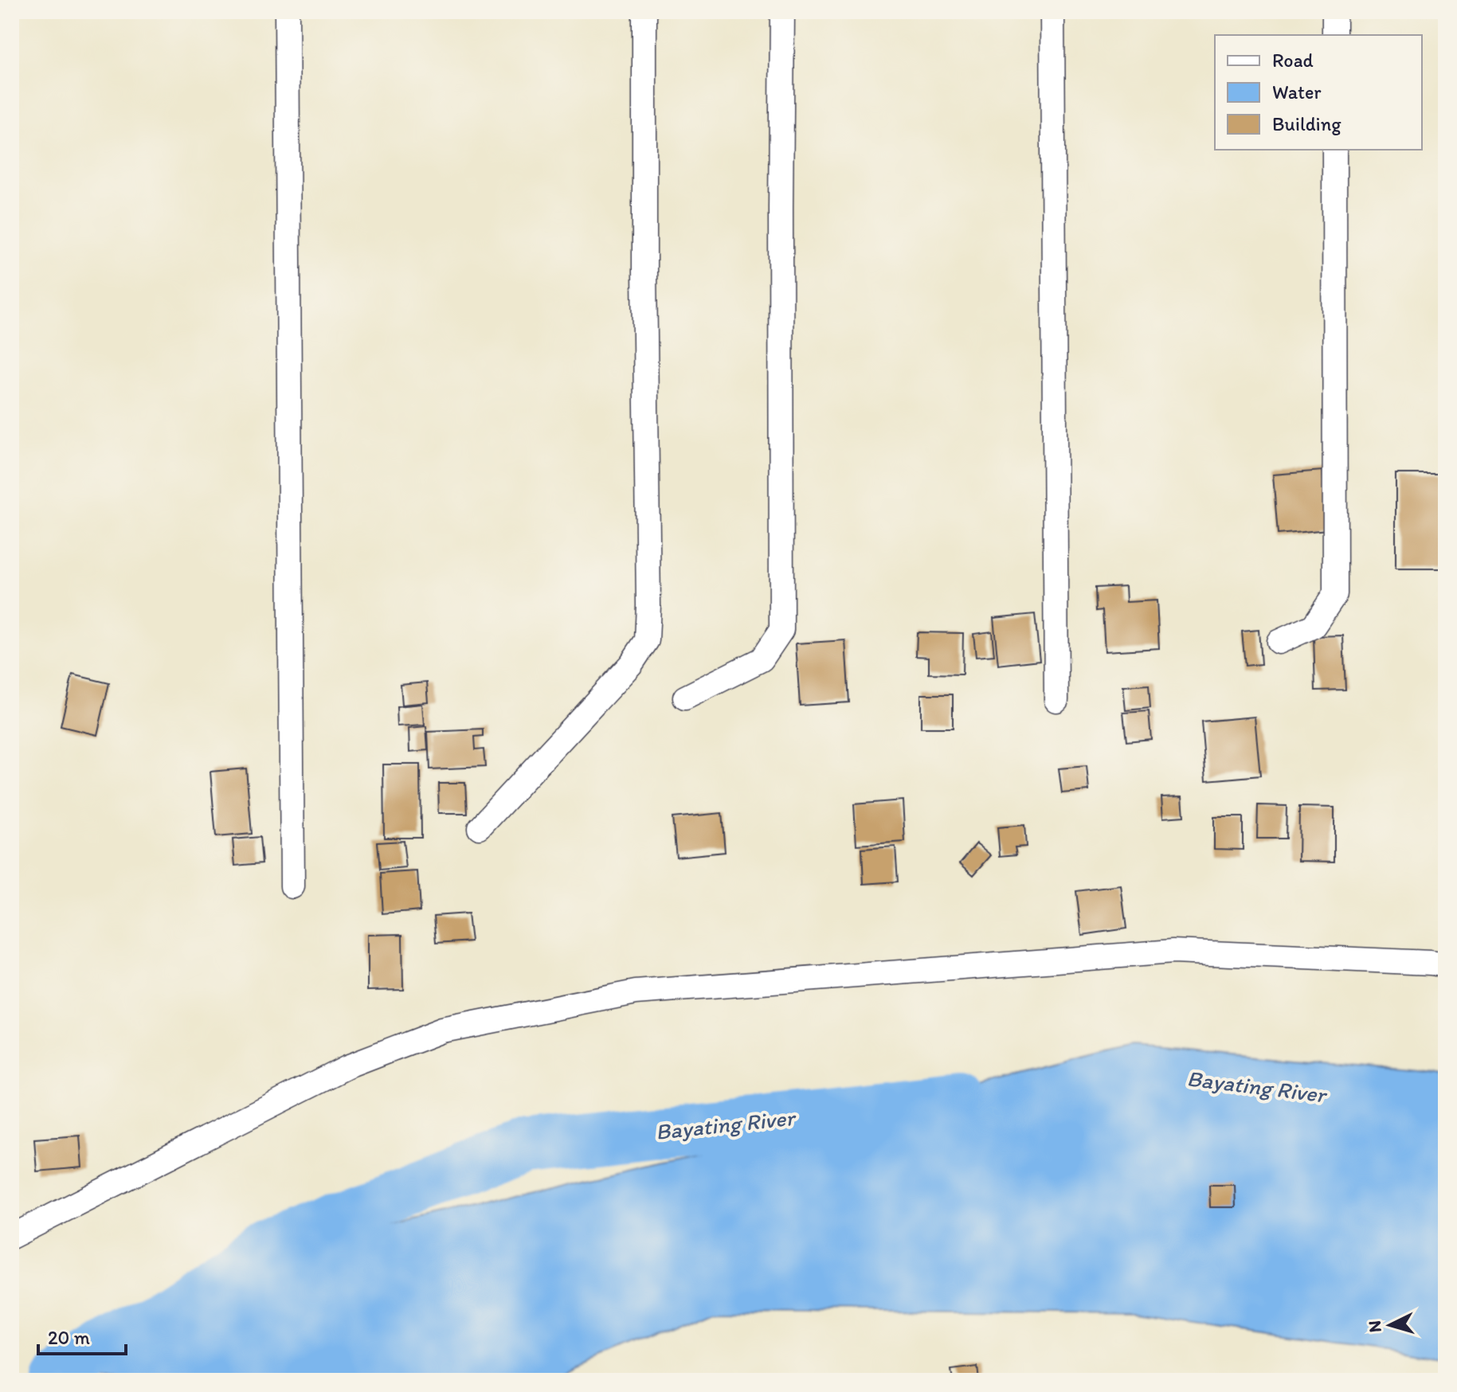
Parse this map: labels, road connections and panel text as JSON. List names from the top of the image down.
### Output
{
  "water": ["Bayating River"],
  "legend": ["Road", "Water", "Building"],
  "scale_bar": "20 m",
  "north": "left"
}
